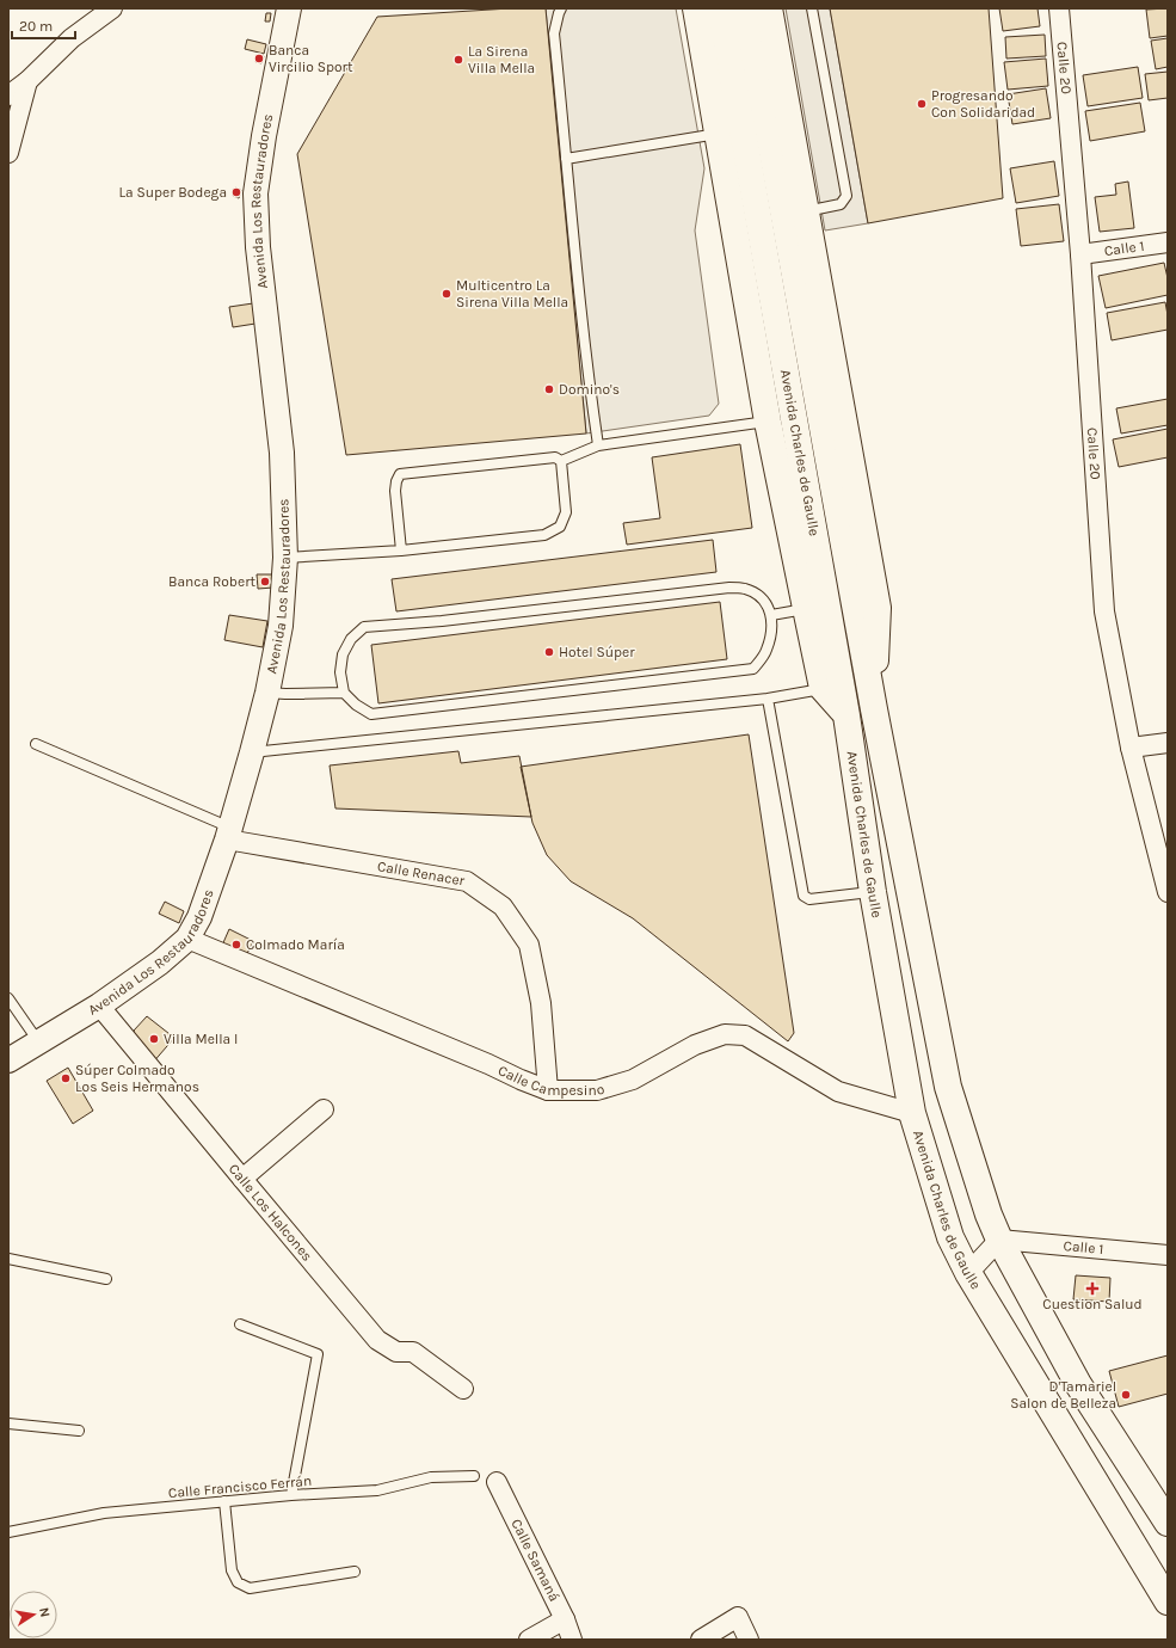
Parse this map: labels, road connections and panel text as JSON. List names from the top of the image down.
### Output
{
  "streets": {
    "main road": ["Avenida Charles de Gaulle"],
    "street": [
      "Calle 20",
      "Avenida Los Restauradores",
      "Calle 1",
      "Calle Renacer",
      "Calle Campesino",
      "Calle Los Halcones",
      "Calle Samaná"
    ],
    "lane": ["Calle Francisco Ferrán"]
  },
  "crossings": [
    ["Calle 20", "Calle 1"],
    ["Avenida Los Restauradores", "Calle Renacer"],
    ["Avenida Los Restauradores", "Calle Campesino"],
    ["Avenida Los Restauradores", "Calle Los Halcones"],
    ["Calle 1", "Avenida Charles de Gaulle"],
    ["Avenida Charles de Gaulle", "Calle Campesino"],
    ["Calle Renacer", "Calle Campesino"]
  ],
  "places": {
    "other": [
      "Banca Vircilio Sport",
      "La Sirena Villa Mella",
      "Progresando Con Solidaridad",
      "La Super Bodega",
      "Multicentro La Sirena Villa Mella",
      "Domino's",
      "Banca Robert",
      "Hotel Súper",
      "Colmado María",
      "Villa Mella I",
      "Súper Colmado Los Seis Hermanos",
      "D'Tamariel Salon de Belleza"
    ],
    "health": ["Cuestion Salud"]
  },
  "scale_bar": "20 m",
  "north": "right"
}
